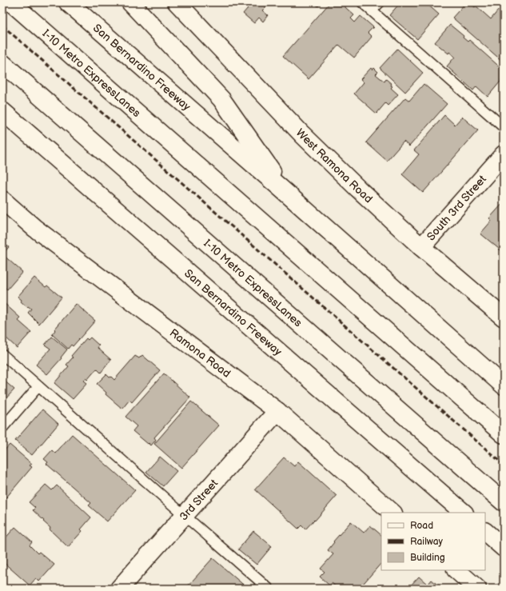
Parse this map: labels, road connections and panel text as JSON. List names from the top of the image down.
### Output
{
  "streets": {
    "main road": [
      "San Bernardino Freeway",
      "I-10 Metro ExpressLanes",
      "West Ramona Road",
      "South 3rd Street",
      "Ramona Road",
      "3rd Street"
    ]
  },
  "crossings": [
    ["West Ramona Road", "South 3rd Street"],
    ["Ramona Road", "3rd Street"]
  ],
  "legend": ["Road", "Railway", "Building"]
}
